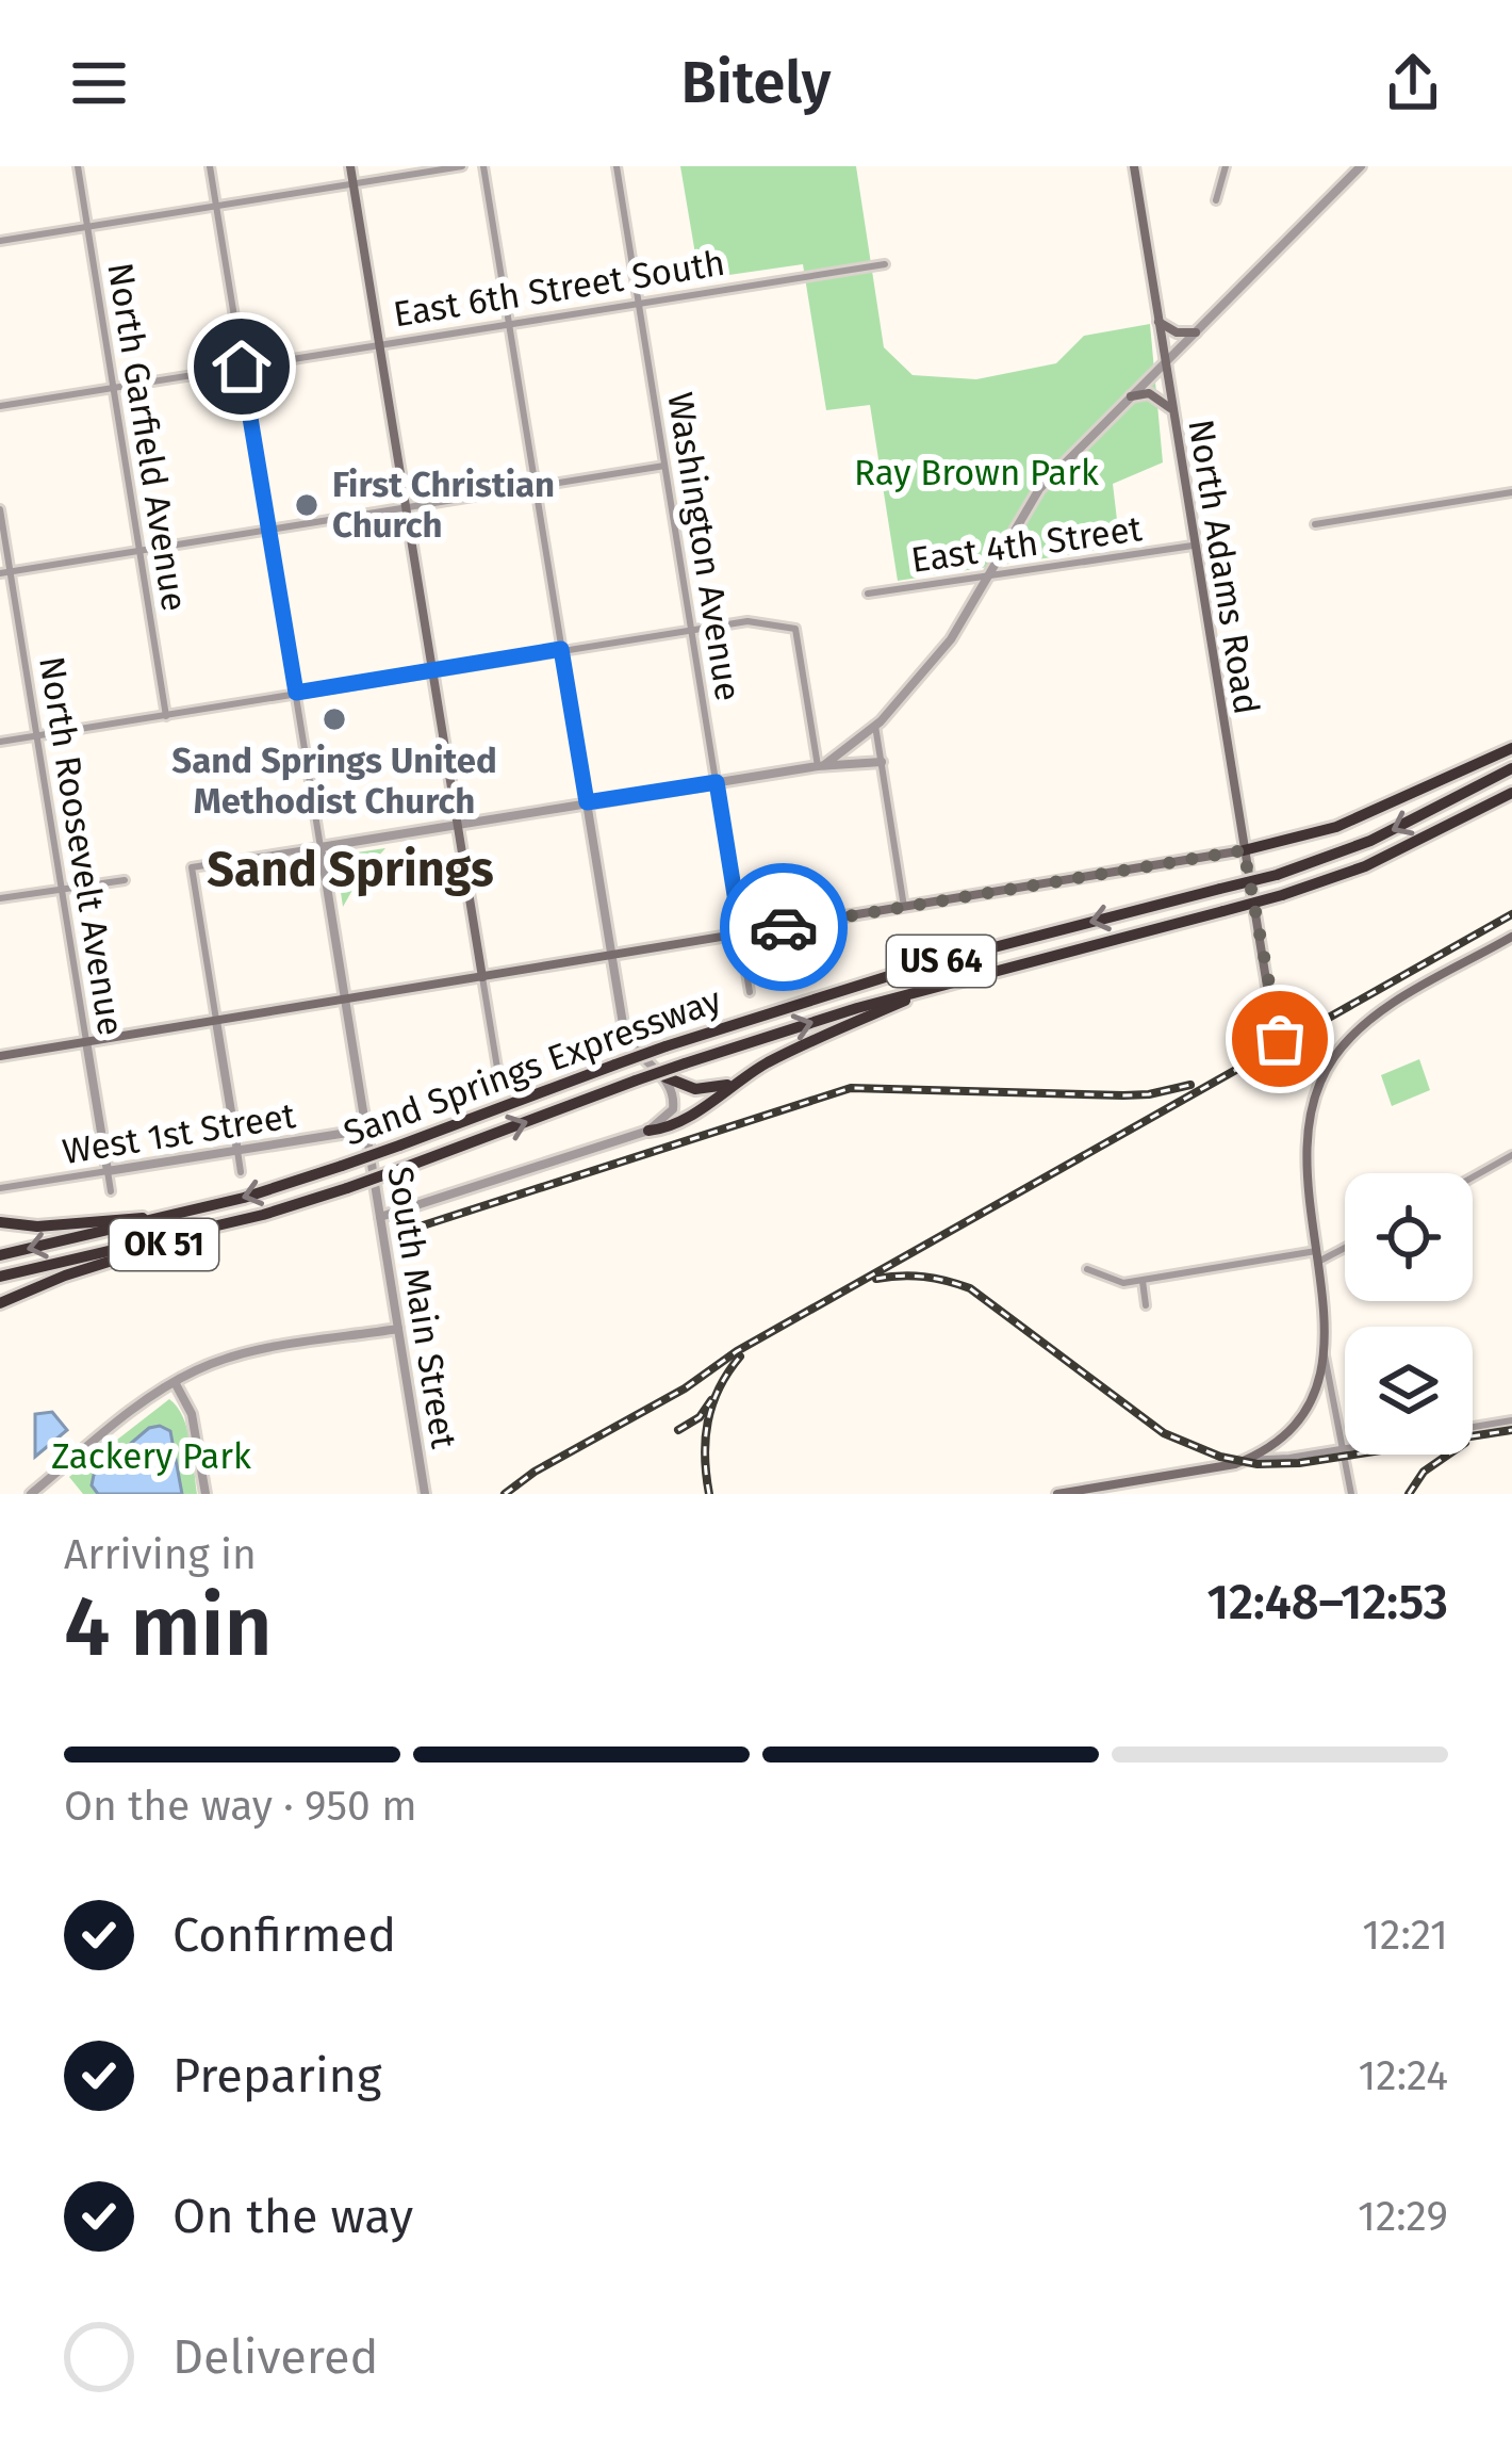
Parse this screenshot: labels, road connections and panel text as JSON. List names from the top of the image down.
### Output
{
  "streets": {
    "highway": ["US 64", "Sand Springs Expressway", "OK 51"],
    "main road": ["North Adams Road"],
    "street": [
      "East 6th Street South",
      "North Garfield Avenue",
      "East 4th Street",
      "Washington Avenue",
      "North Roosevelt Avenue",
      "West 1st Street",
      "South Main Street"
    ]
  },
  "crossings": [
    ["East 6th Street South", "North Garfield Avenue"],
    ["East 6th Street South", "Washington Avenue"],
    ["East 4th Street", "North Adams Road"],
    ["North Roosevelt Avenue", "West 1st Street"],
    ["Sand Springs Expressway", "OK 51"],
    ["West 1st Street", "South Main Street"]
  ],
  "districts": ["Sand Springs"],
  "parks": ["Ray Brown Park", "Zackery Park"],
  "places": ["First Christian Church", "Sand Springs United Methodist Church"],
  "page": {
    "header": "Bitely",
    "heading": ["4 min", "Arriving in", "12:48–12:53"],
    "bar": "On the way · 950 m",
    "list": [
      ["Confirmed", "12:21"],
      ["Preparing", "12:24"],
      ["On the way", "12:29"],
      "Delivered"
    ]
  }
}
